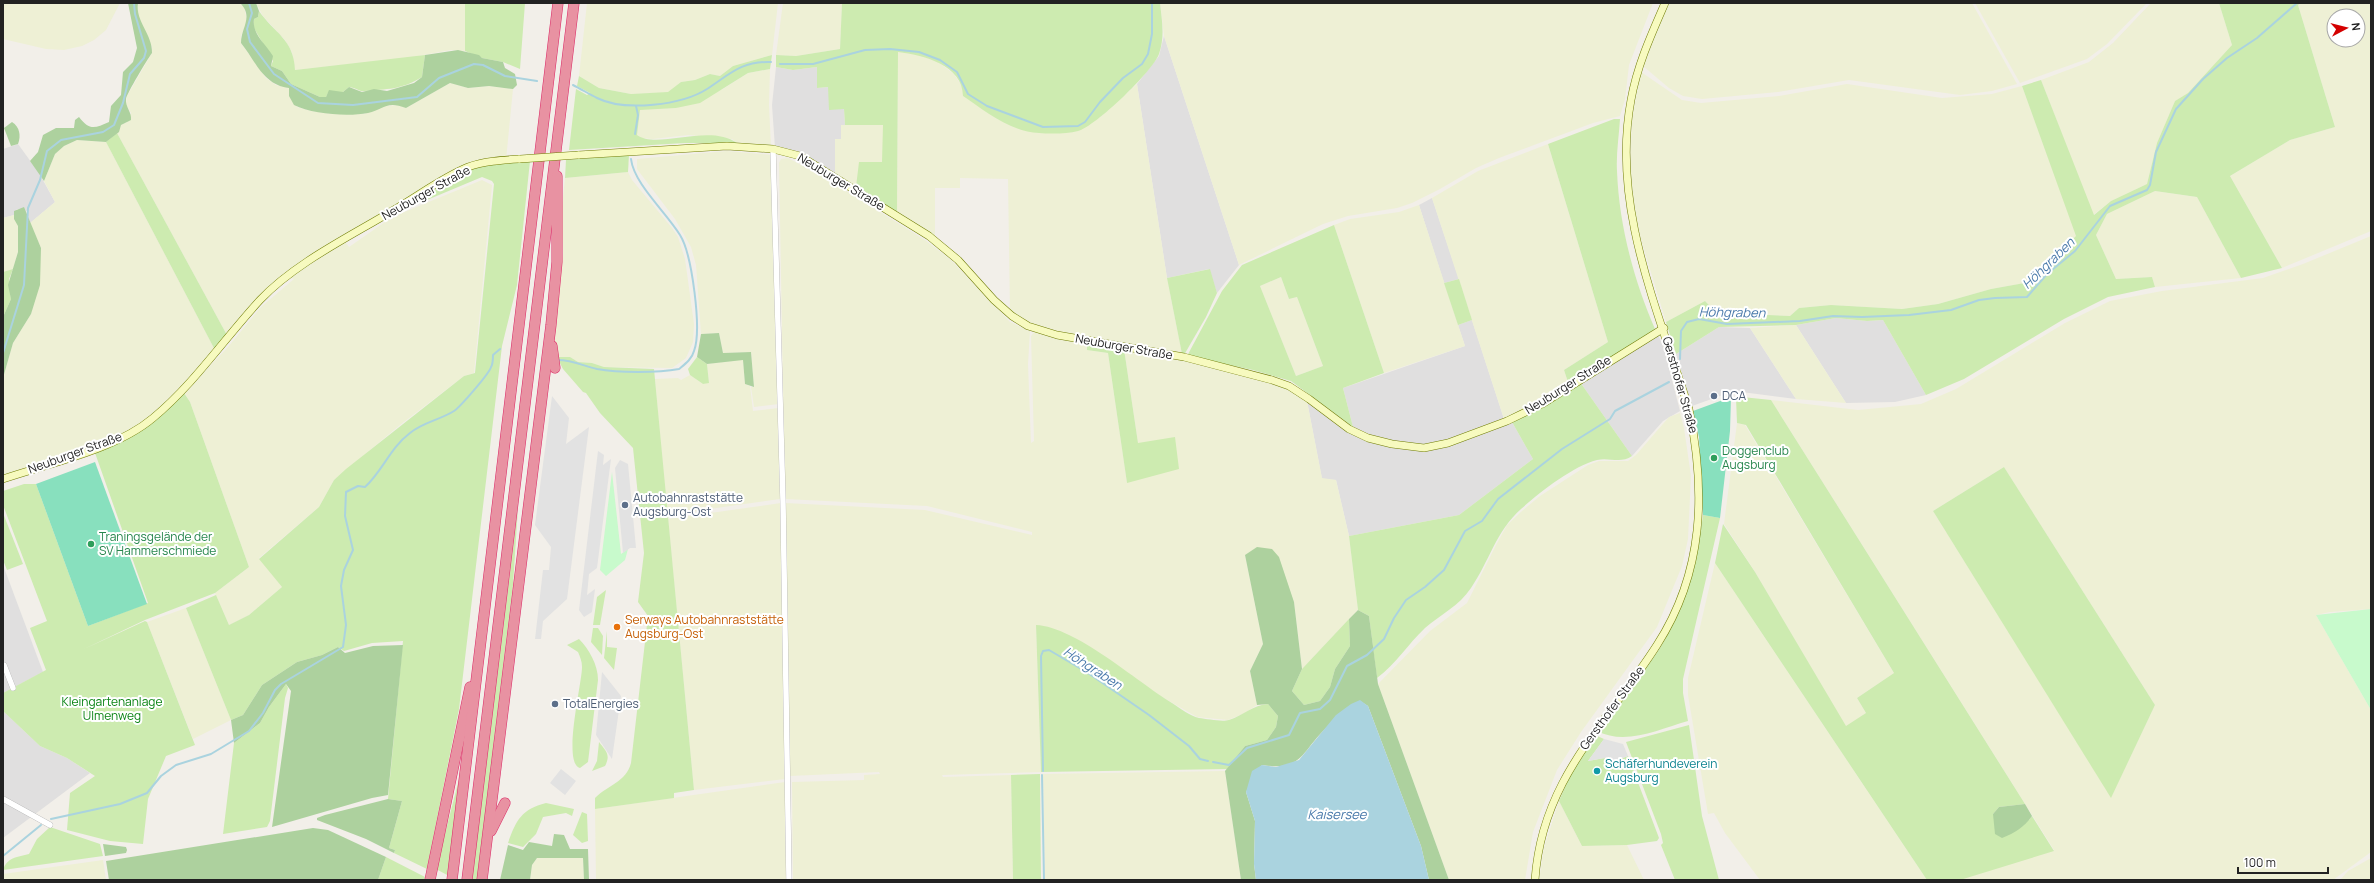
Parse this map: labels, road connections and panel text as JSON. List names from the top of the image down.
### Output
{
  "streets": {
    "street": ["Neuburger Straße", "Gersthofer Straße"]
  },
  "crossings": [
    ["Neuburger Straße", "Gersthofer Straße"]
  ],
  "water": ["Höhgraben", "Kaisersee"],
  "parks": ["Kleingartenanlage Ulmenweg"],
  "places": [
    "DCA",
    "Doggenclub Augsburg",
    "Autobahnraststätte Augsburg-Ost",
    "Traningsgelände der SV Hammerschmiede",
    "Serways Autobahnraststätte Augsburg-Ost",
    "TotalEnergies",
    "Schäferhundeverein Augsburg"
  ],
  "scale_bar": "100 m",
  "north": "right"
}
